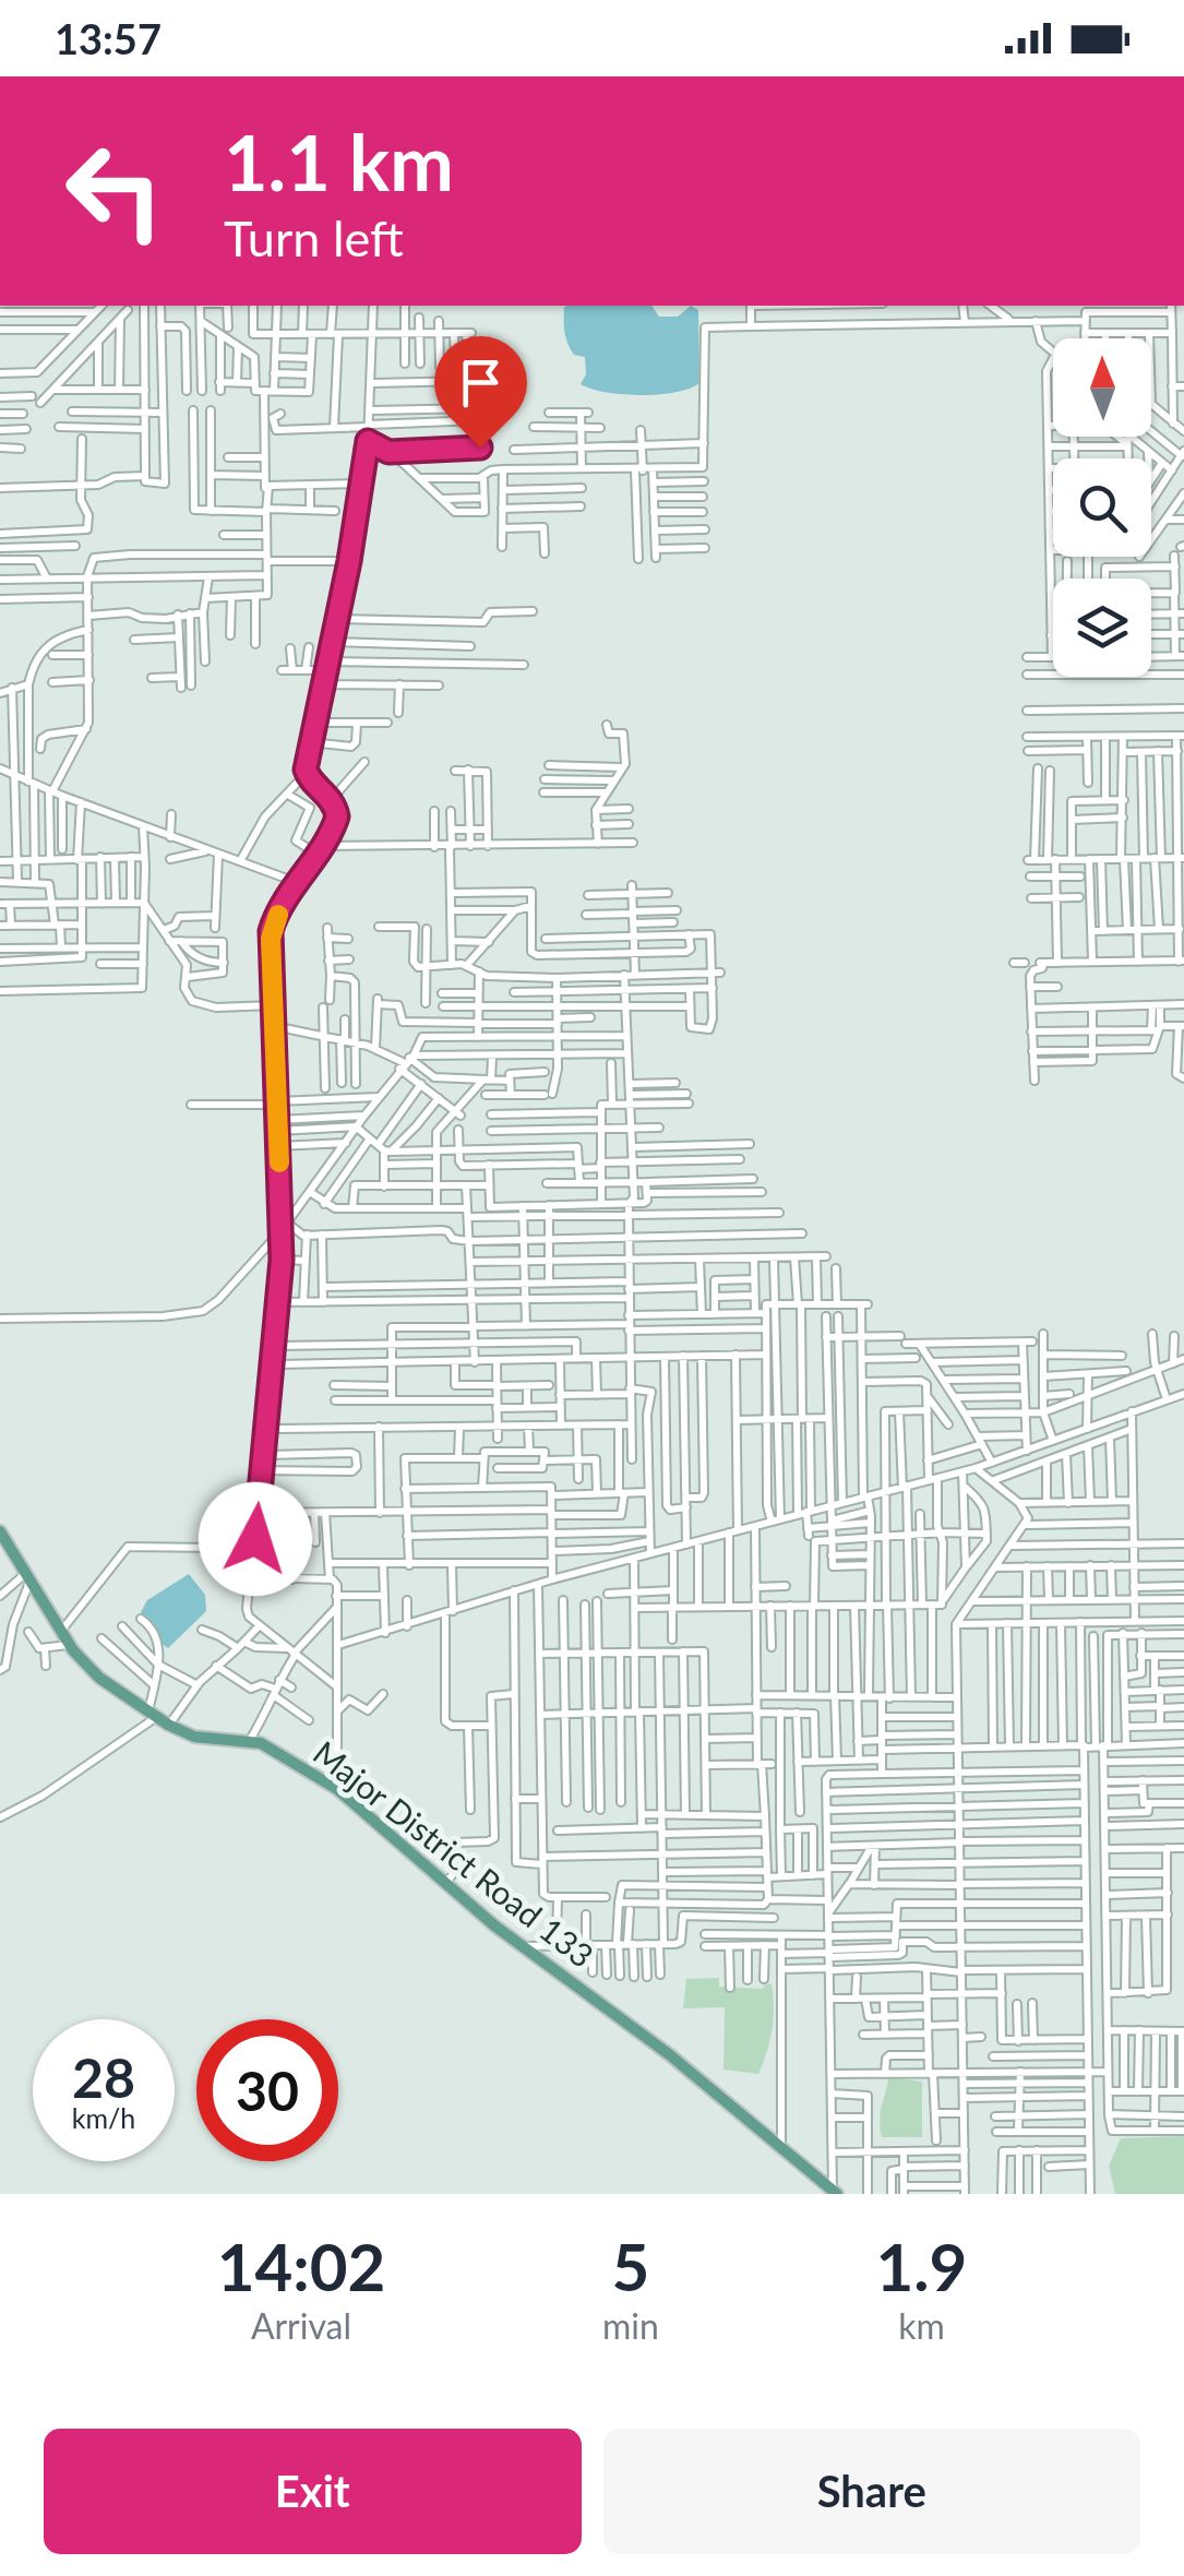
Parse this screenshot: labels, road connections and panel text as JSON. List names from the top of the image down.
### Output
{
  "streets": {
    "main road": ["Major District Road 133"]
  },
  "north": "top",
  "page": {
    "status": "13:57",
    "turn": ["1.1 km", "Turn left"],
    "speed": "28 km/h",
    "limit": "30",
    "eta": [
      "14:02",
      "Arrival",
      "5",
      "min",
      "1.9",
      "km"
    ],
    "buttons": ["Exit", "Share"]
  }
}
